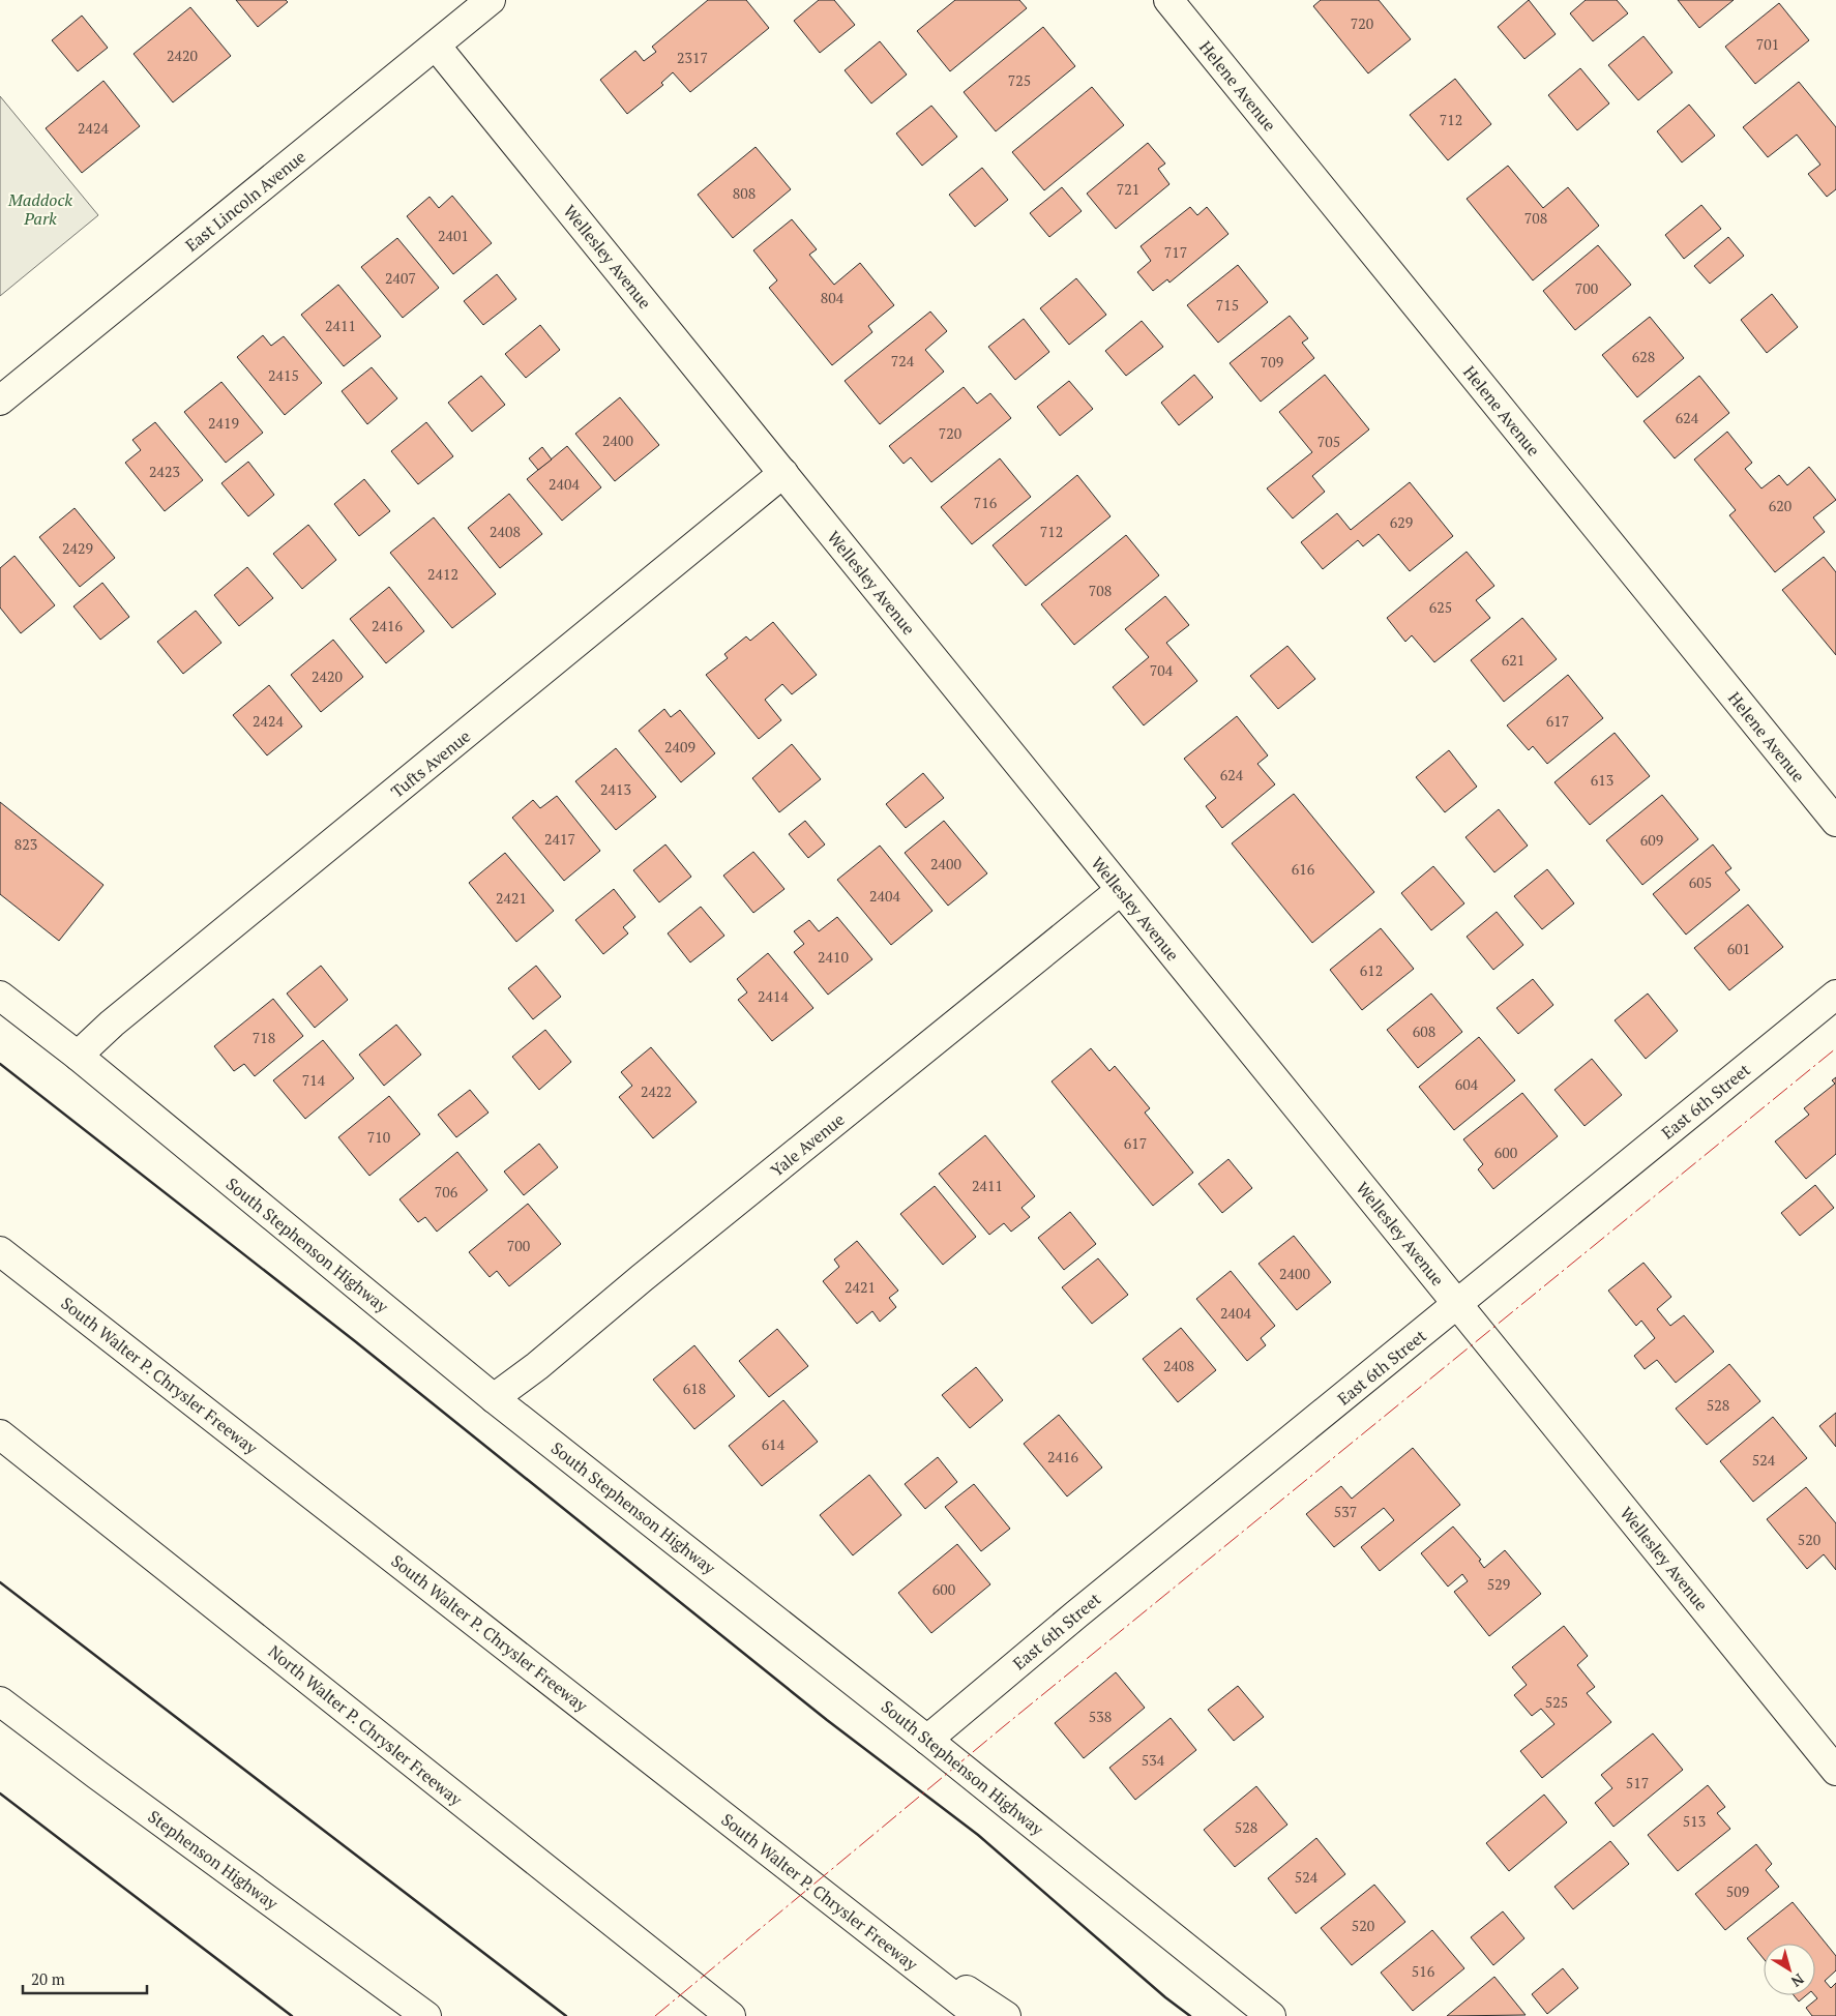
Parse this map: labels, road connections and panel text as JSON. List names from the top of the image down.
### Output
{
  "streets": {
    "main road": [
      "Helene Avenue",
      "East Lincoln Avenue",
      "Wellesley Avenue",
      "Tufts Avenue",
      "East 6th Street",
      "Yale Avenue",
      "South Stephenson Highway",
      "South Walter P. Chrysler Freeway",
      "North Walter P. Chrysler Freeway",
      "Stephenson Highway"
    ]
  },
  "crossings": [
    ["East Lincoln Avenue", "Wellesley Avenue"],
    ["Wellesley Avenue", "Tufts Avenue"],
    ["Wellesley Avenue", "East 6th Street"],
    ["Wellesley Avenue", "Yale Avenue"],
    ["Tufts Avenue", "South Stephenson Highway"],
    ["East 6th Street", "South Stephenson Highway"],
    ["Yale Avenue", "South Stephenson Highway"]
  ],
  "parks": ["Maddock Park"],
  "house_numbers": [
    "720",
    "701",
    "2420",
    "2317",
    "725",
    "712",
    "2424",
    "721",
    "808",
    "708",
    "2401",
    "717",
    "2407",
    "700",
    "804",
    "715",
    "2411",
    "628",
    "724",
    "709",
    "2415",
    "624",
    "2419",
    "720",
    "2400",
    "705",
    "2423",
    "2404",
    "716",
    "620",
    "629",
    "2408",
    "712",
    "2429",
    "2412",
    "708",
    "625",
    "2416",
    "621",
    "704",
    "2420",
    "2424",
    "617",
    "2409",
    "624",
    "613",
    "2413",
    "2417",
    "609",
    "823",
    "2400",
    "616",
    "605",
    "2404",
    "2421",
    "601",
    "2410",
    "612",
    "2414",
    "608",
    "718",
    "714",
    "604",
    "2422",
    "710",
    "617",
    "600",
    "2411",
    "706",
    "700",
    "2400",
    "2421",
    "2404",
    "2408",
    "618",
    "528",
    "614",
    "2416",
    "524",
    "537",
    "520",
    "529",
    "600",
    "525",
    "538",
    "534",
    "517",
    "513",
    "528",
    "524",
    "509",
    "520",
    "516"
  ],
  "scale_bar": "20 m",
  "north": "bottom right"
}
